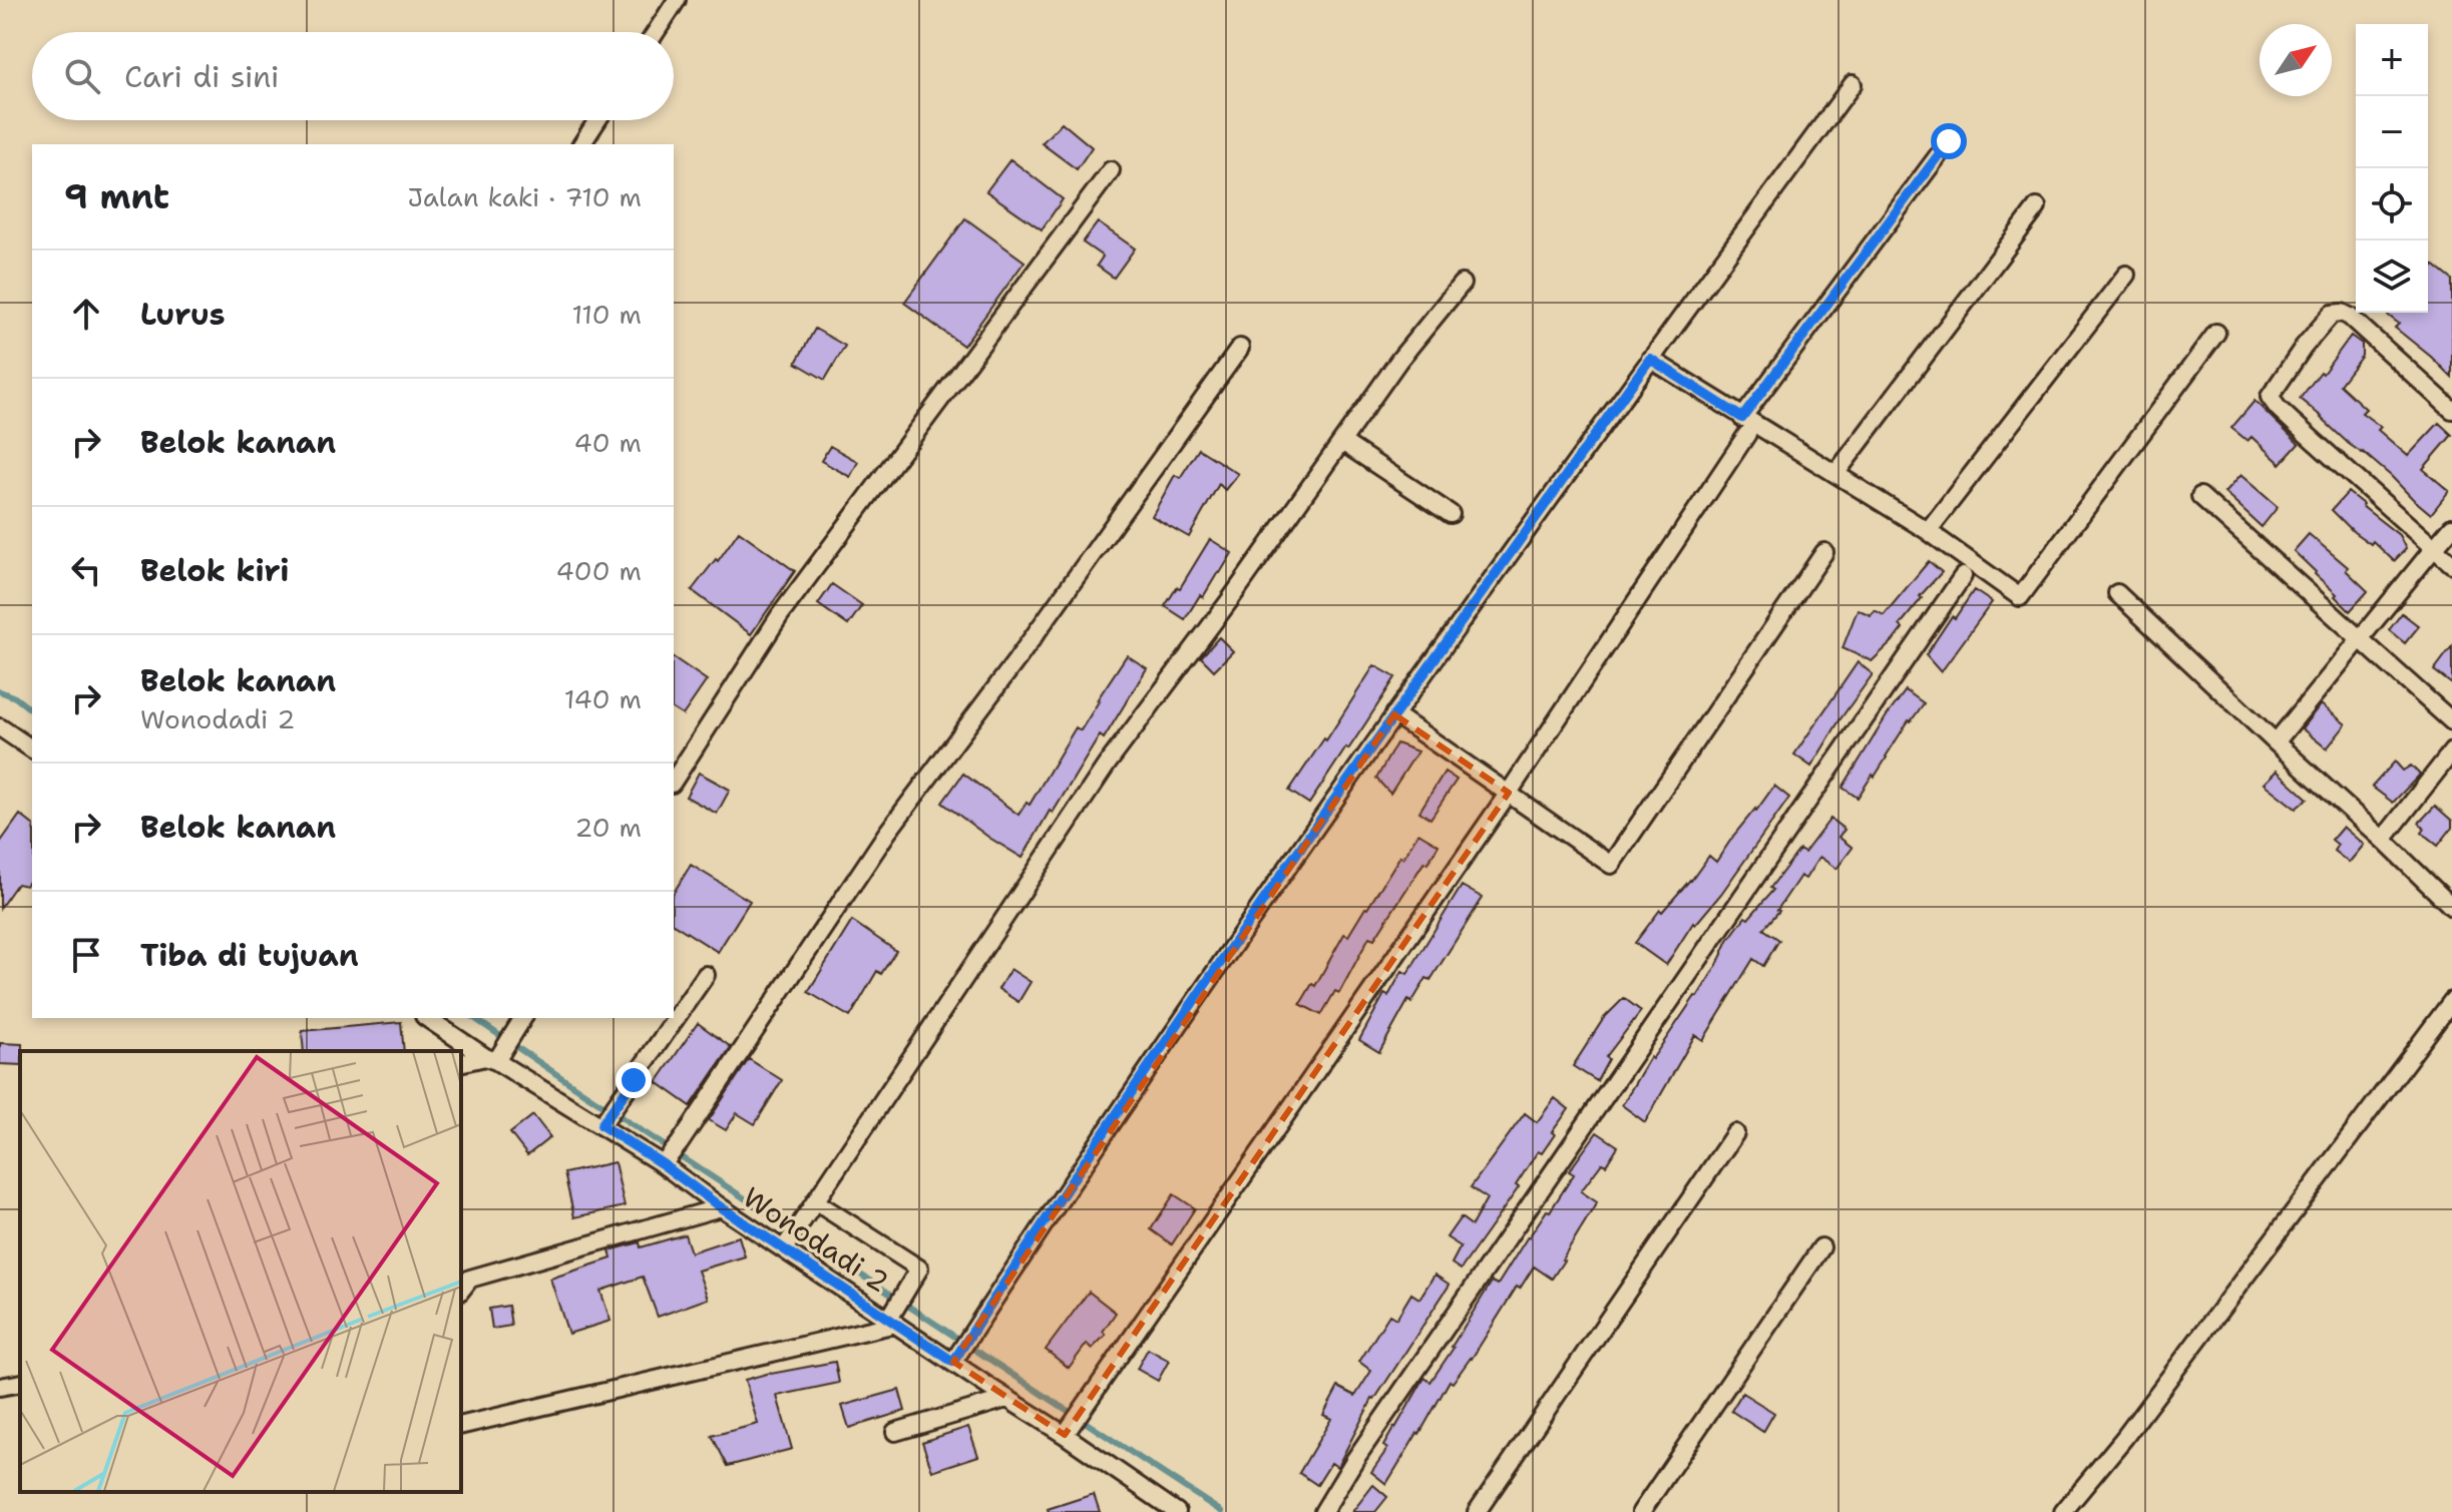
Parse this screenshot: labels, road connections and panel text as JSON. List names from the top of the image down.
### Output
{
  "streets": {
    "street": ["Wonodadi 2"]
  },
  "north": "top right",
  "page": {
    "map_buttons": ["+", "−"],
    "search": "Cari di sini",
    "heading": ["9 mnt", "Jalan kaki · 710 m"],
    "list": [
      ["Lurus", "110 m"],
      ["Belok kanan", "40 m"],
      ["Belok kiri", "400 m"],
      ["Belok kanan", "Wonodadi 2", "140 m"],
      ["Belok kanan", "20 m"],
      "Tiba di tujuan"
    ]
  }
}
